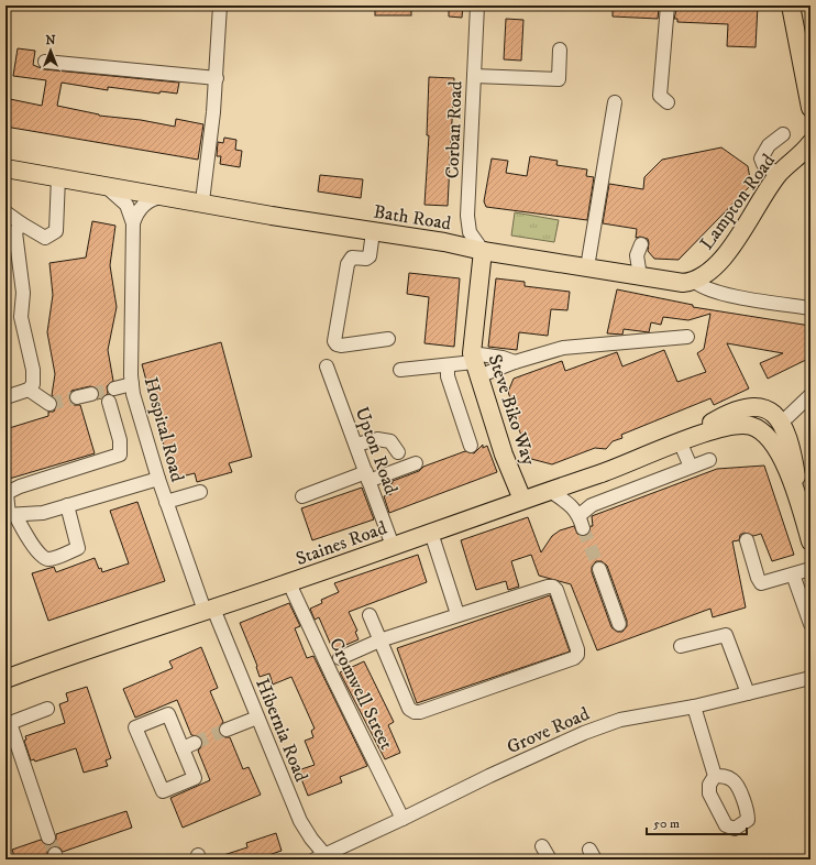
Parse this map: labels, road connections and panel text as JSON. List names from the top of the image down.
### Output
{
  "streets": {
    "main road": [
      "Lampton Road",
      "Bath Road",
      "Steve Biko Way",
      "Staines Road"
    ],
    "street": [
      "Corban Road",
      "Hospital Road",
      "Upton Road",
      "Cromwell Street",
      "Hibernia Road",
      "Grove Road"
    ]
  },
  "crossings": [
    ["Corban Road", "Bath Road"],
    ["Corban Road", "Steve Biko Way"],
    ["Lampton Road", "Bath Road"],
    ["Bath Road", "Steve Biko Way"],
    ["Bath Road", "Hospital Road"],
    ["Steve Biko Way", "Staines Road"],
    ["Hospital Road", "Staines Road"],
    ["Hospital Road", "Hibernia Road"],
    ["Upton Road", "Staines Road"],
    ["Staines Road", "Cromwell Street"],
    ["Staines Road", "Hibernia Road"],
    ["Cromwell Street", "Grove Road"],
    ["Hibernia Road", "Grove Road"]
  ],
  "scale_bar": "50 m",
  "north": "top"
}
